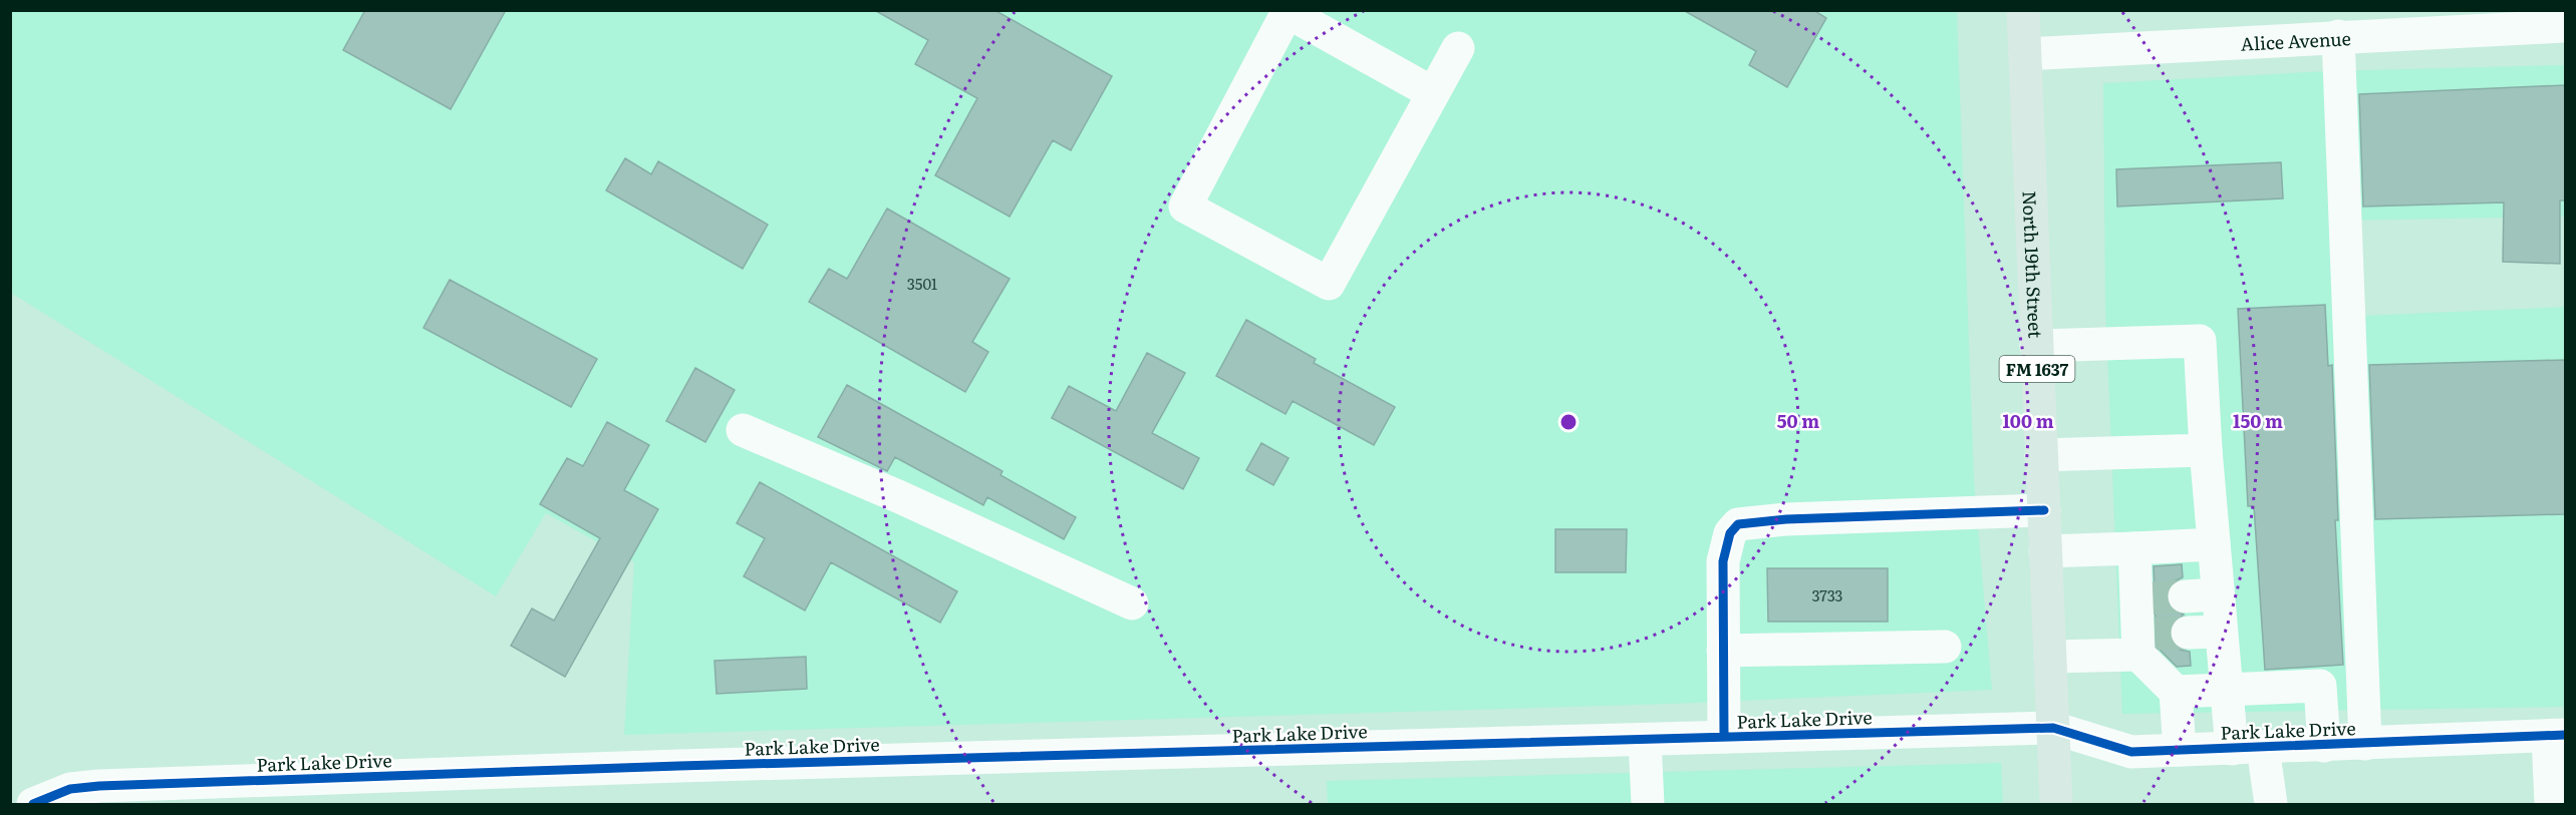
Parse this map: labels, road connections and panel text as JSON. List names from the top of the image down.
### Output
{
  "streets": {
    "main road": ["North 19th Street", "FM 1637"],
    "street": ["Alice Avenue", "Park Lake Drive"]
  },
  "crossings": [
    ["Alice Avenue", "North 19th Street"],
    ["North 19th Street", "Park Lake Drive"]
  ],
  "house_numbers": ["3501", "3733"],
  "rings": ["50 m", "100 m", "150 m"]
}
